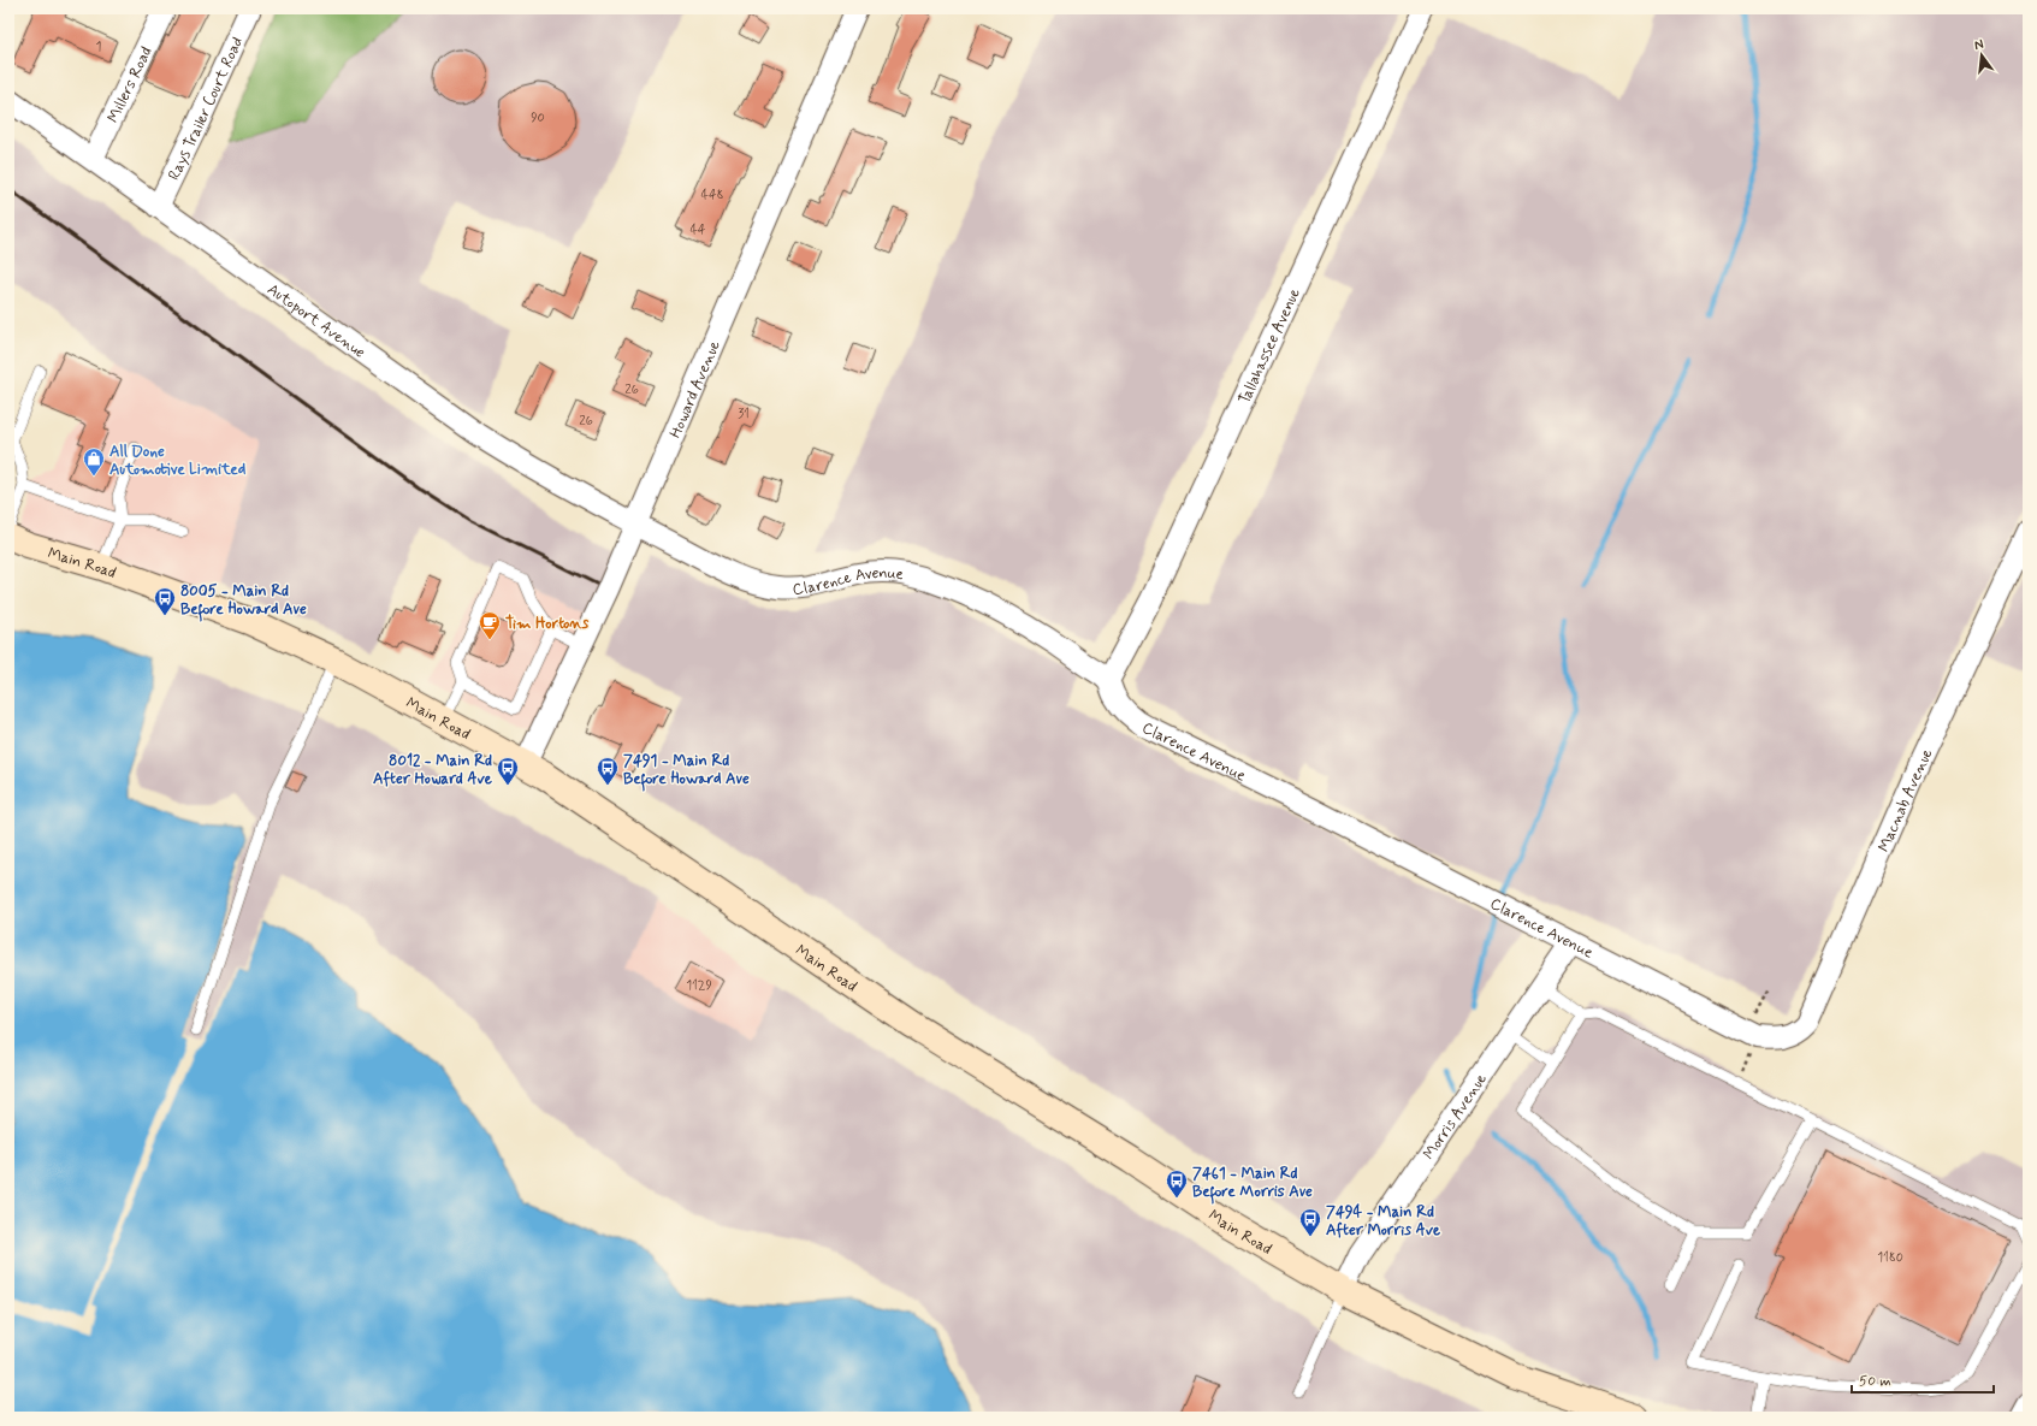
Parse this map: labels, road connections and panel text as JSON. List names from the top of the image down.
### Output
{
  "streets": {
    "main road": ["Main Road"],
    "street": [
      "Millers Road",
      "Rays Trailer Court Road",
      "Autoport Avenue",
      "Tallahassee Avenue",
      "Howard Avenue",
      "Clarence Avenue",
      "Macnab Avenue",
      "Morris Avenue"
    ]
  },
  "crossings": [
    ["Millers Road", "Autoport Avenue"],
    ["Rays Trailer Court Road", "Autoport Avenue"],
    ["Autoport Avenue", "Howard Avenue"],
    ["Autoport Avenue", "Clarence Avenue"],
    ["Tallahassee Avenue", "Clarence Avenue"],
    ["Howard Avenue", "Main Road"],
    ["Howard Avenue", "Clarence Avenue"],
    ["Main Road", "Morris Avenue"],
    ["Clarence Avenue", "Macnab Avenue"],
    ["Clarence Avenue", "Morris Avenue"]
  ],
  "places": {
    "shop": ["All Done Automotive Limited"],
    "bus stop": [
      "8005 - Main Rd Before Howard Ave",
      "8012 - Main Rd After Howard Ave",
      "7491 - Main Rd Before Howard Ave",
      "7461 - Main Rd Before Morris Ave",
      "7494 - Main Rd After Morris Ave"
    ],
    "cafe": ["Tim Hortons"]
  },
  "house_numbers": [
    "1",
    "90",
    "448",
    "44",
    "26",
    "31",
    "26",
    "1129",
    "1180"
  ],
  "scale_bar": "50 m",
  "north": "top"
}
